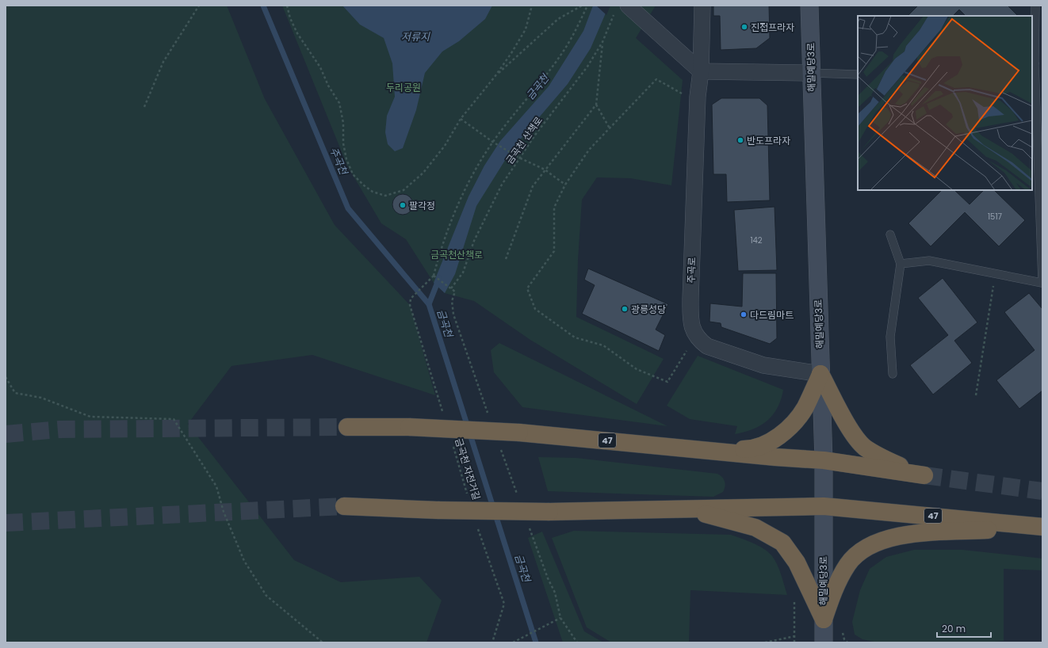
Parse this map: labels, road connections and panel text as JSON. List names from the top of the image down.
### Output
{
  "streets": {
    "highway": ["47"],
    "street": ["해밀예당3로", "주곡로"],
    "path": ["금곡천 산책로", "금곡천 자전거길"]
  },
  "crossings": [
    ["해밀예당3로", "주곡로"],
    ["해밀예당3로", "47"],
    ["주곡로", "47"]
  ],
  "water": ["저류지", "금곡천", "주곡천"],
  "parks": ["두리공원", "금곡천산책로"],
  "places": [
    "진접프라자",
    "반도프라자",
    "팔각정",
    "광릉성당",
    "다드림마트"
  ],
  "house_numbers": ["1517", "142"],
  "scale_bar": "20 m"
}
